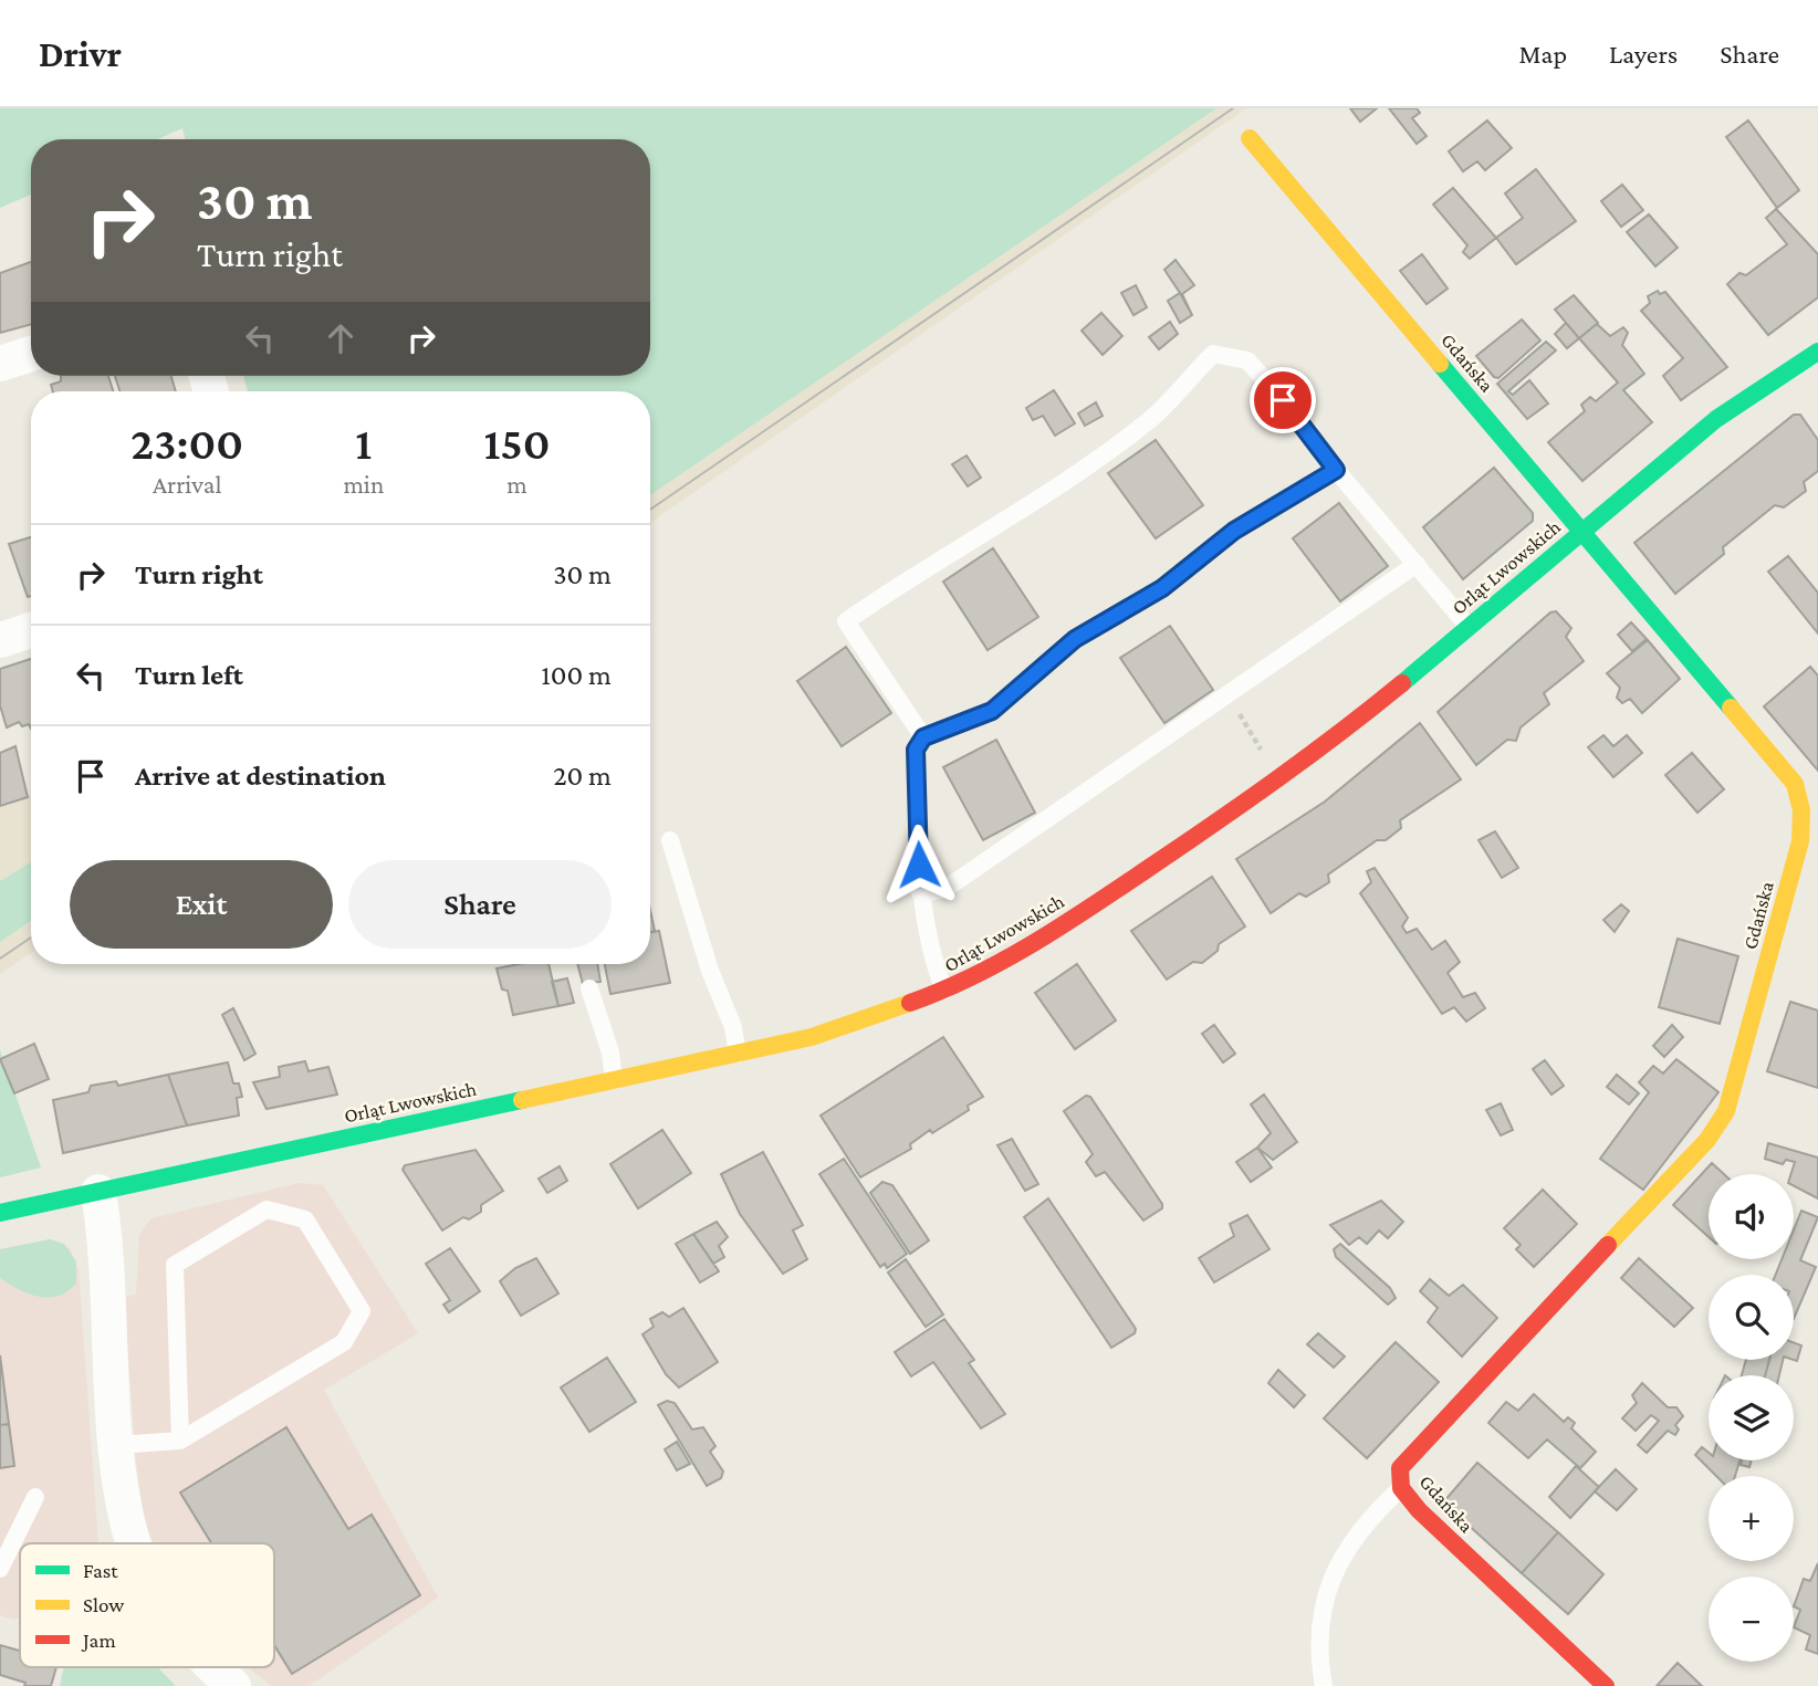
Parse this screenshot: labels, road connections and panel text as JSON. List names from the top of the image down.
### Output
{
  "streets": {
    "main road": ["Gdańska", "Orląt Lwowskich"]
  },
  "crossings": [
    ["Gdańska", "Orląt Lwowskich"]
  ],
  "legend": ["Fast", "Slow", "Jam"],
  "page": {
    "header": "Drivr",
    "nav": ["Map", "Layers", "Share"],
    "turn": ["30 m", "Turn right"],
    "eta": [
      "23:00",
      "Arrival",
      "1",
      "min",
      "150",
      "m"
    ],
    "list": [
      {
        "name": "Turn right",
        "value": "30 m"
      },
      {
        "name": "Turn left",
        "value": "100 m"
      },
      {
        "name": "Arrive at destination",
        "value": "20 m"
      }
    ],
    "buttons": ["Exit", "Share"],
    "map_buttons": ["+", "−"]
  }
}
